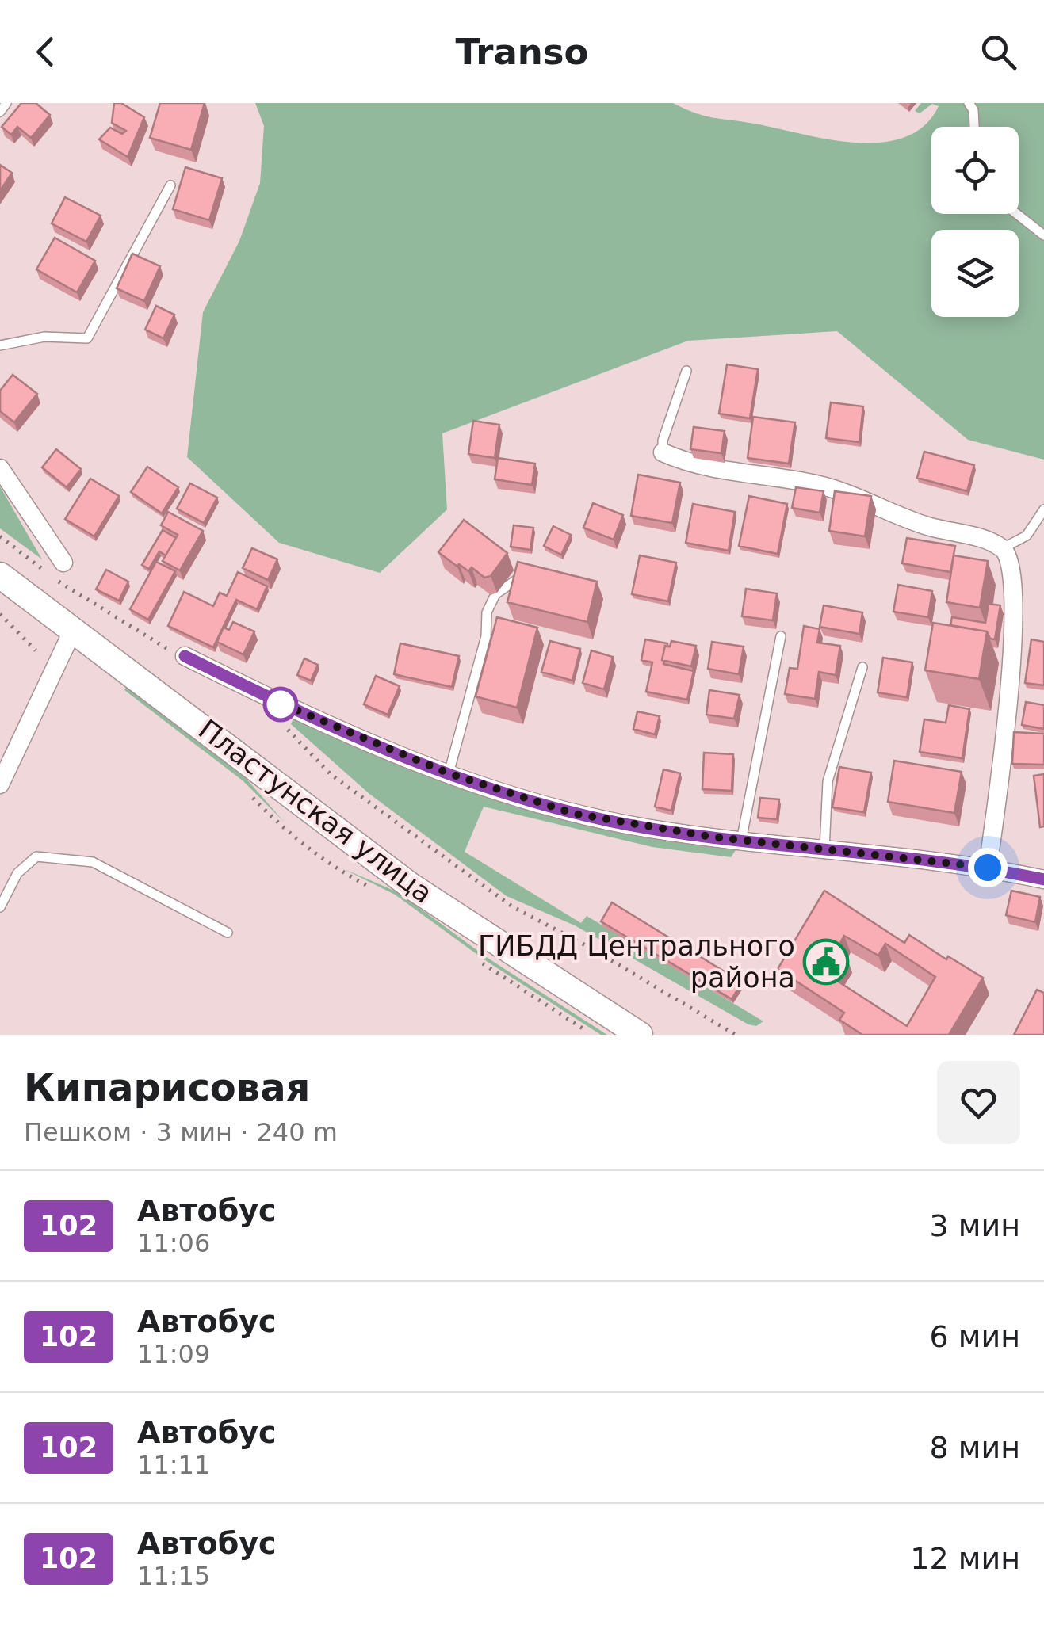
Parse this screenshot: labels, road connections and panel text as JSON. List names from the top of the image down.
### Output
{
  "streets": {
    "main road": ["Пластунская улица"]
  },
  "places": {
    "public building": ["ГИБДД Центрального района"]
  },
  "lines": ["bus line 102"],
  "page": {
    "header": "Transo",
    "heading": ["Кипарисовая", "Пешком · 3 мин · 240 m"],
    "list": [
      {
        "mark": "102",
        "name": "Автобус",
        "note": "11:06",
        "value": "3 мин"
      },
      {
        "mark": "102",
        "name": "Автобус",
        "note": "11:09",
        "value": "6 мин"
      },
      {
        "mark": "102",
        "name": "Автобус",
        "note": "11:11",
        "value": "8 мин"
      },
      {
        "mark": "102",
        "name": "Автобус",
        "note": "11:15",
        "value": "12 мин"
      }
    ]
  }
}
